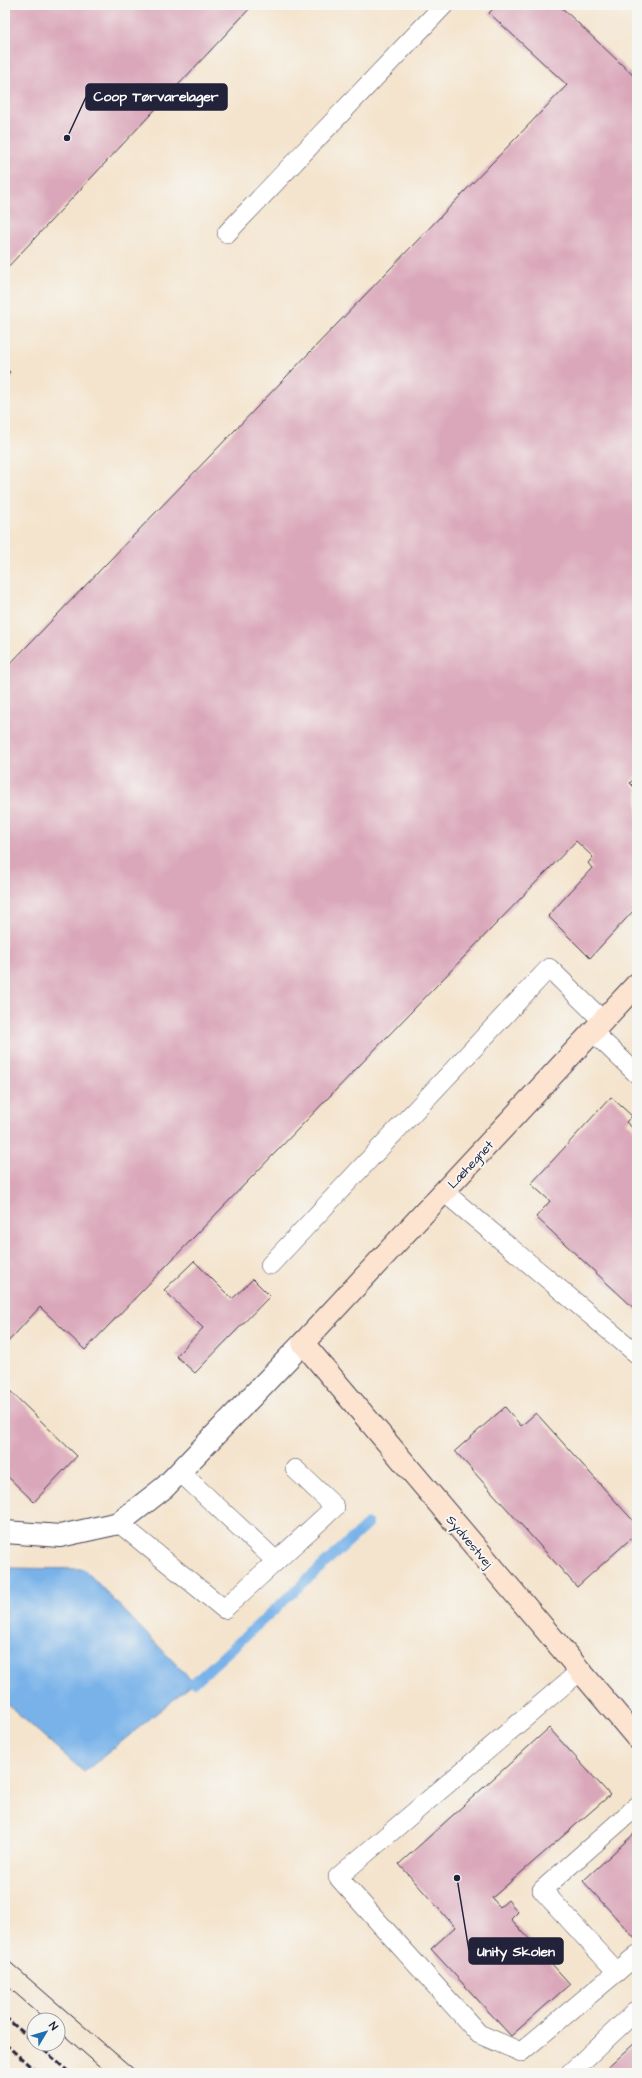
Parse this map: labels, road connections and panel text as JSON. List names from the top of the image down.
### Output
{
  "streets": {
    "street": ["Læhegnet", "Sydvestvej"]
  },
  "crossings": [
    ["Læhegnet", "Sydvestvej"]
  ],
  "places": ["Coop Tørvarelager", "Unity Skolen"],
  "north": "top right"
}
